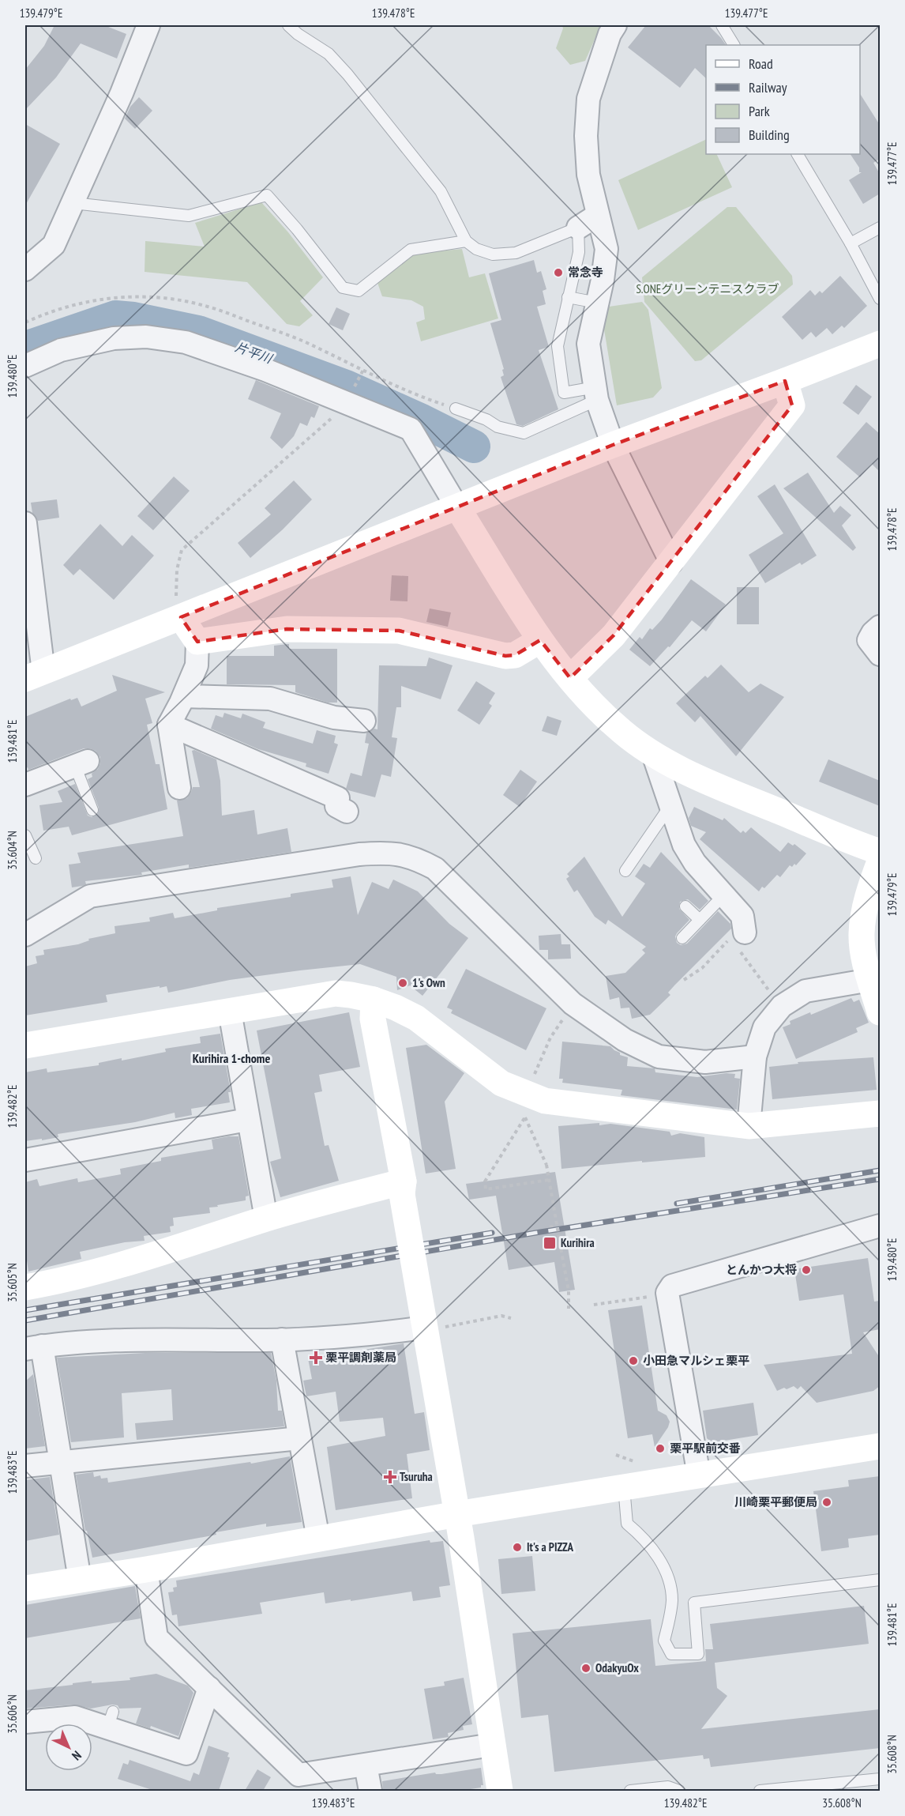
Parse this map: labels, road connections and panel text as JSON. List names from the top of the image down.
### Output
{
  "districts": ["Kurihira 1-chome"],
  "water": ["片平川"],
  "parks": ["S.ONEグリーンテニスクラブ"],
  "places": {
    "other": [
      "常念寺",
      "1's Own",
      "とんかつ大将",
      "小田急マルシェ栗平",
      "栗平駅前交番",
      "川崎栗平郵便局",
      "It's a PIZZA",
      "OdakyuOx"
    ],
    "transit": ["Kurihira"],
    "health": ["栗平調剤薬局", "Tsuruha"]
  },
  "legend": [
    "Road",
    "Railway",
    "Park",
    "Building"
  ],
  "north": "bottom right",
  "coordinates": [
    "139.479°E",
    "139.478°E",
    "139.477°E",
    "139.480°E",
    "139.481°E",
    "35.604°N",
    "139.482°E",
    "35.605°N",
    "139.483°E",
    "35.606°N",
    "35.608°N"
  ]
}
